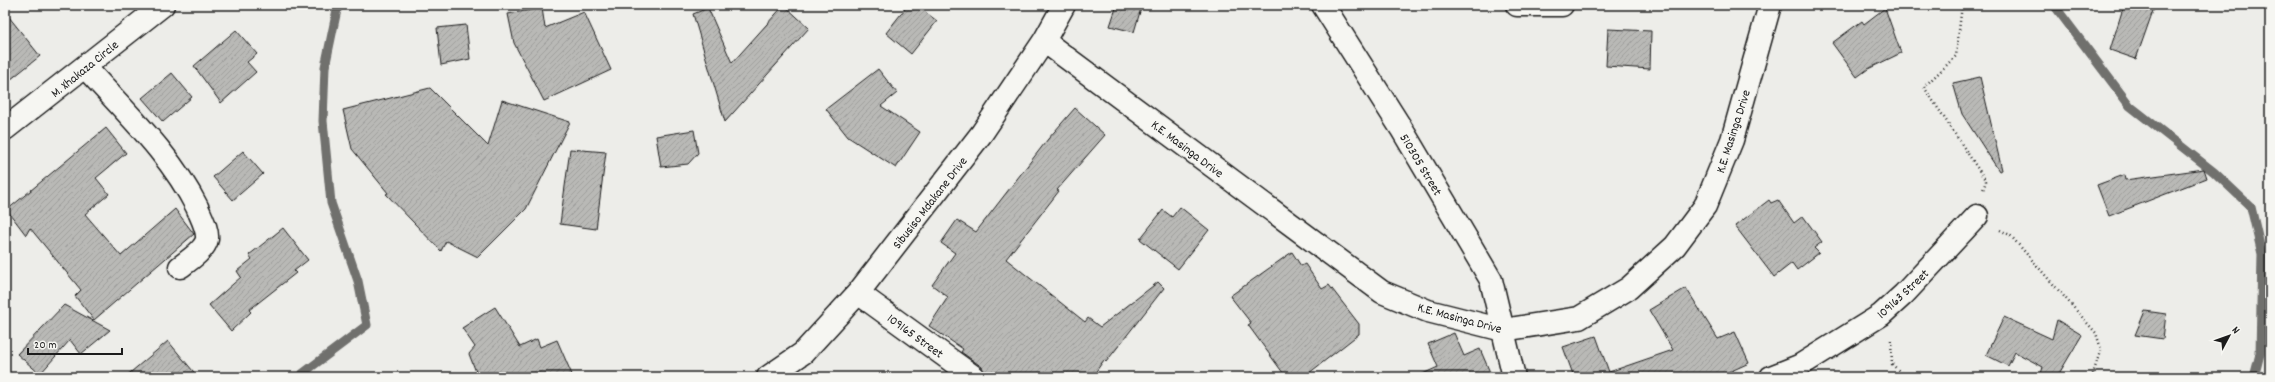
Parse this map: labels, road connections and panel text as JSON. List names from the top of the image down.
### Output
{
  "streets": {
    "street": [
      "M. Xhakaza Circle",
      "K.E. Masinga Drive",
      "510305 Street",
      "Sibusiso Mdakane Drive",
      "109163 Street",
      "109165 Street"
    ]
  },
  "crossings": [
    ["K.E. Masinga Drive", "510305 Street"],
    ["K.E. Masinga Drive", "Sibusiso Mdakane Drive"],
    ["Sibusiso Mdakane Drive", "109165 Street"]
  ],
  "scale_bar": "20 m",
  "north": "top right"
}
